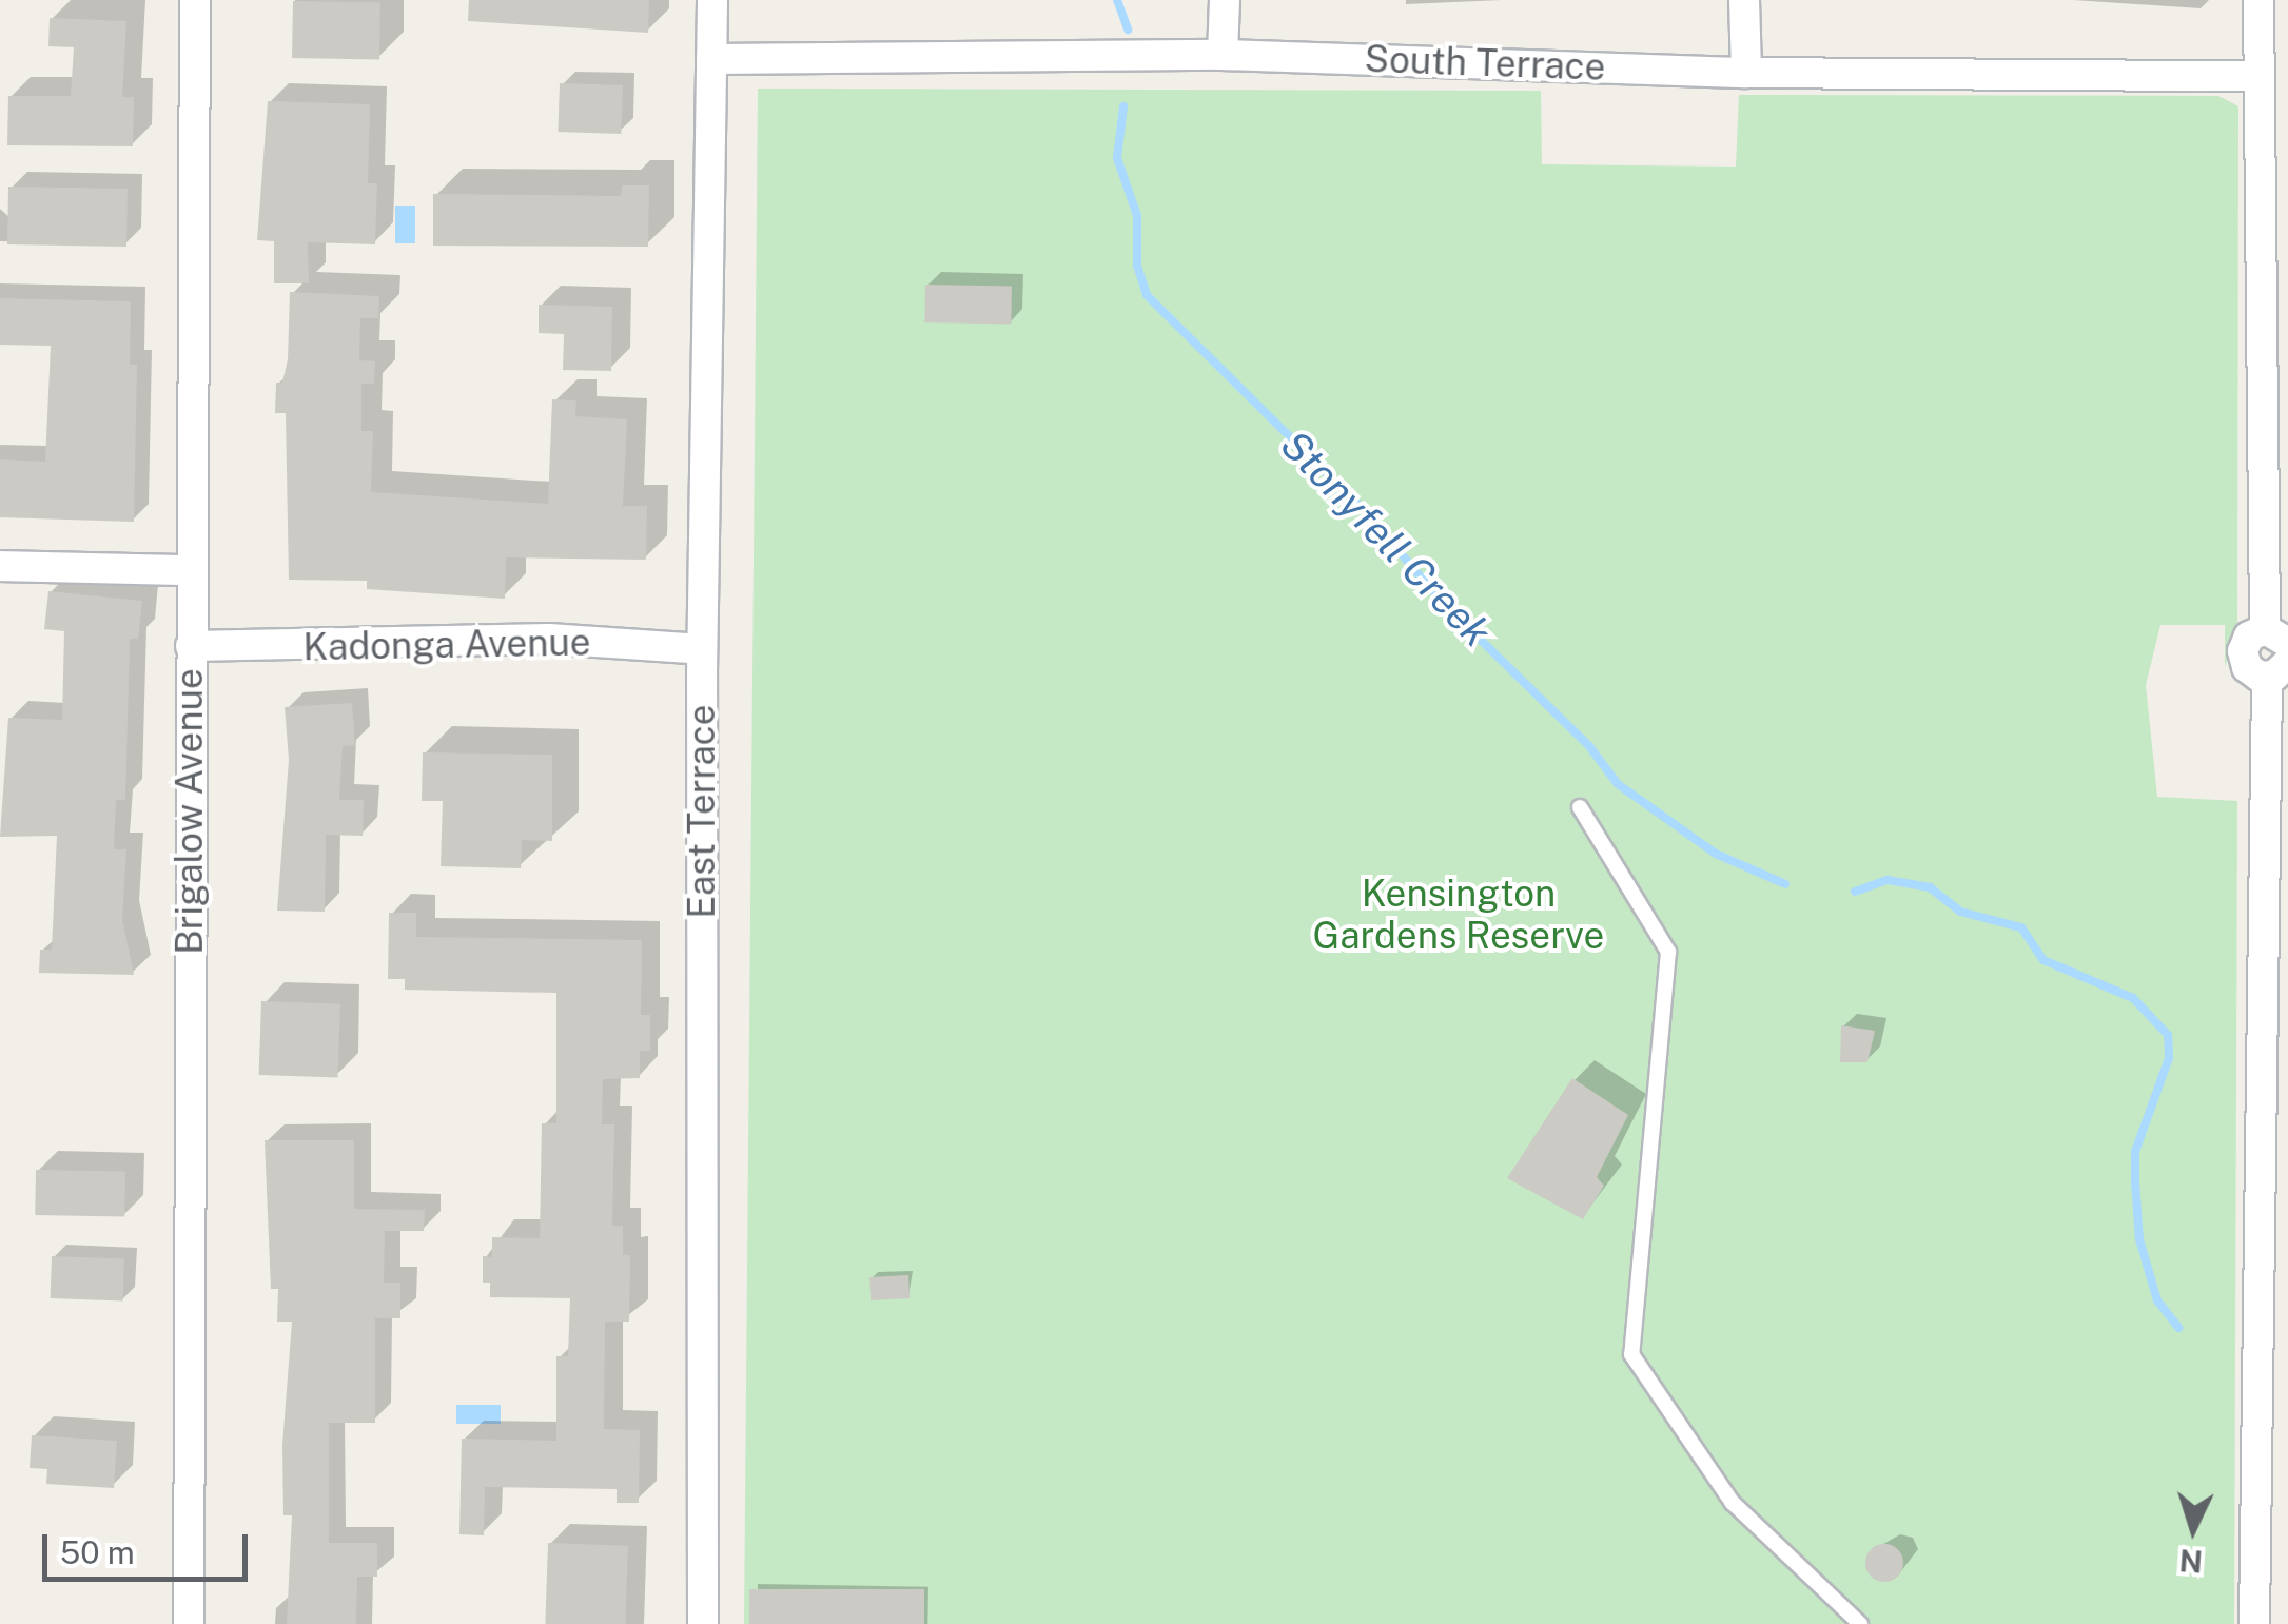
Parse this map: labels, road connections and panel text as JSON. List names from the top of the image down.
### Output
{
  "streets": {
    "street": [
      "South Terrace",
      "Kadonga Avenue",
      "Brigalow Avenue",
      "East Terrace"
    ]
  },
  "crossings": [
    ["South Terrace", "East Terrace"],
    ["Kadonga Avenue", "Brigalow Avenue"],
    ["Kadonga Avenue", "East Terrace"]
  ],
  "water": ["Stonyfell Creek"],
  "parks": ["Kensington Gardens Reserve"],
  "scale_bar": "50 m",
  "north": "bottom"
}
